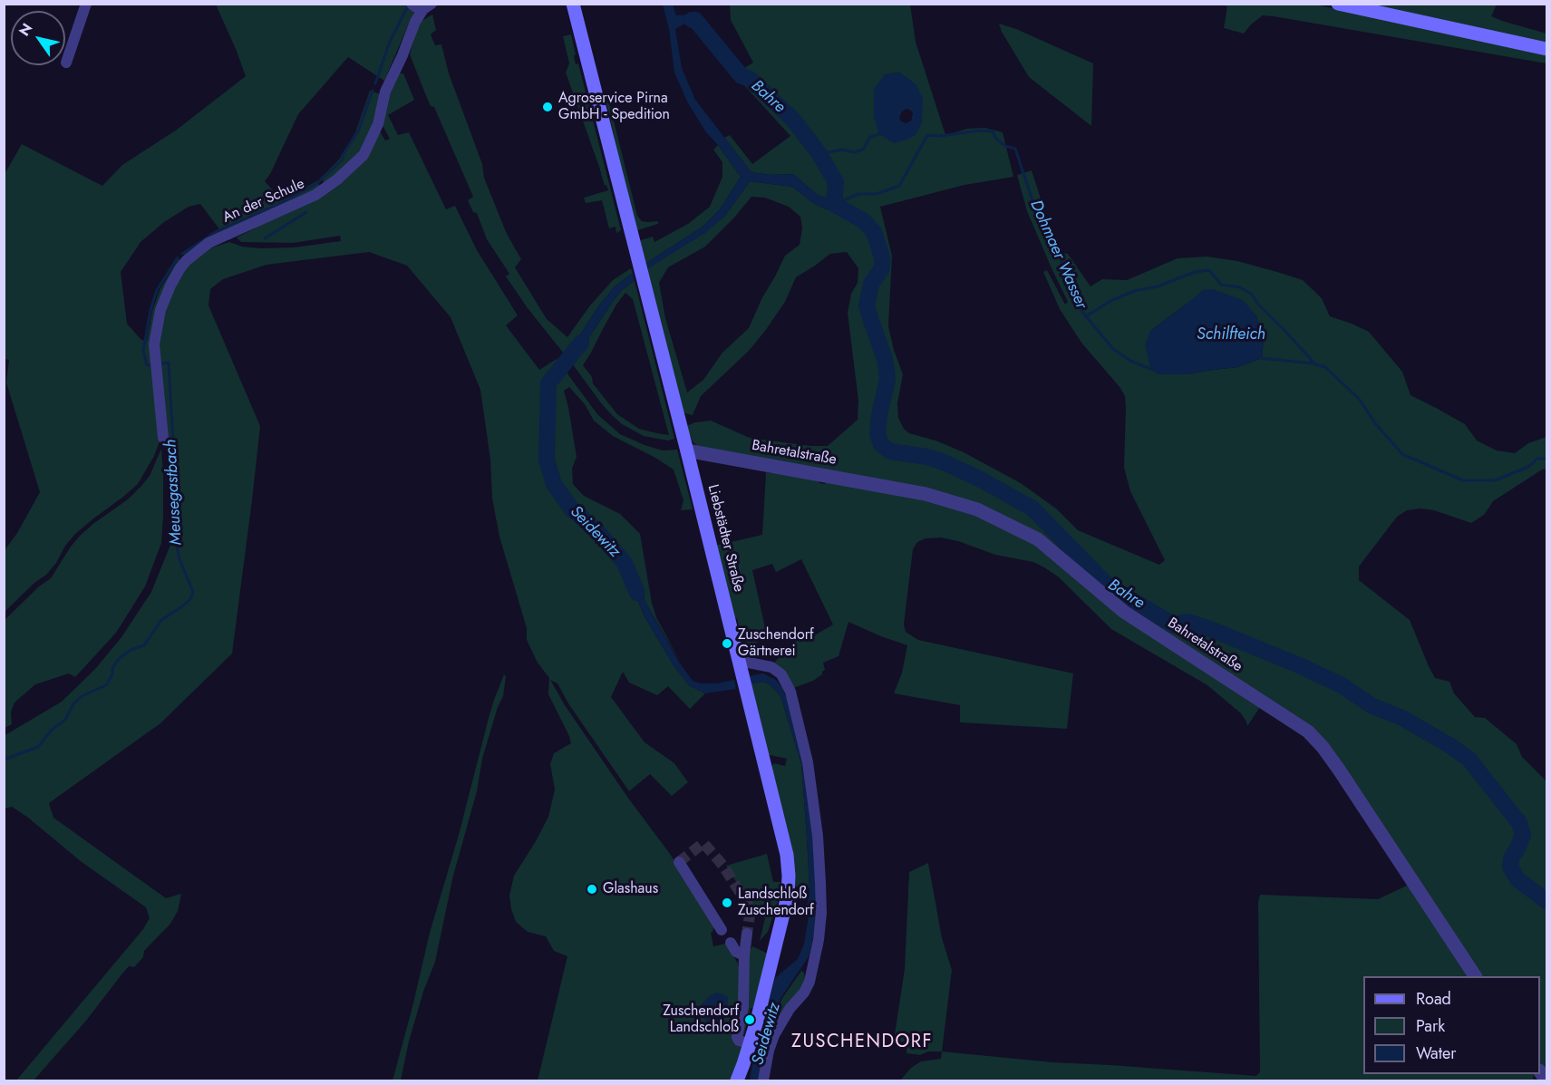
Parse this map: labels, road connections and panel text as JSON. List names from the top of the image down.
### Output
{
  "streets": {
    "main road": ["Liebstädter Straße"],
    "street": ["An der Schule", "Bahretalstraße"]
  },
  "crossings": [
    ["Bahretalstraße", "Liebstädter Straße"]
  ],
  "districts": ["ZUSCHENDORF"],
  "water": [
    "Bahre",
    "Dohmaer Wasser",
    "Schilfteich",
    "Meusegastbach",
    "Seidewitz"
  ],
  "places": [
    "Agroservice Pirna GmbH - Spedition",
    "Zuschendorf Gärtnerei",
    "Glashaus",
    "Landschloß Zuschendorf",
    "Zuschendorf Landschloß"
  ],
  "legend": ["Road", "Park", "Water"],
  "north": "top left"
}
